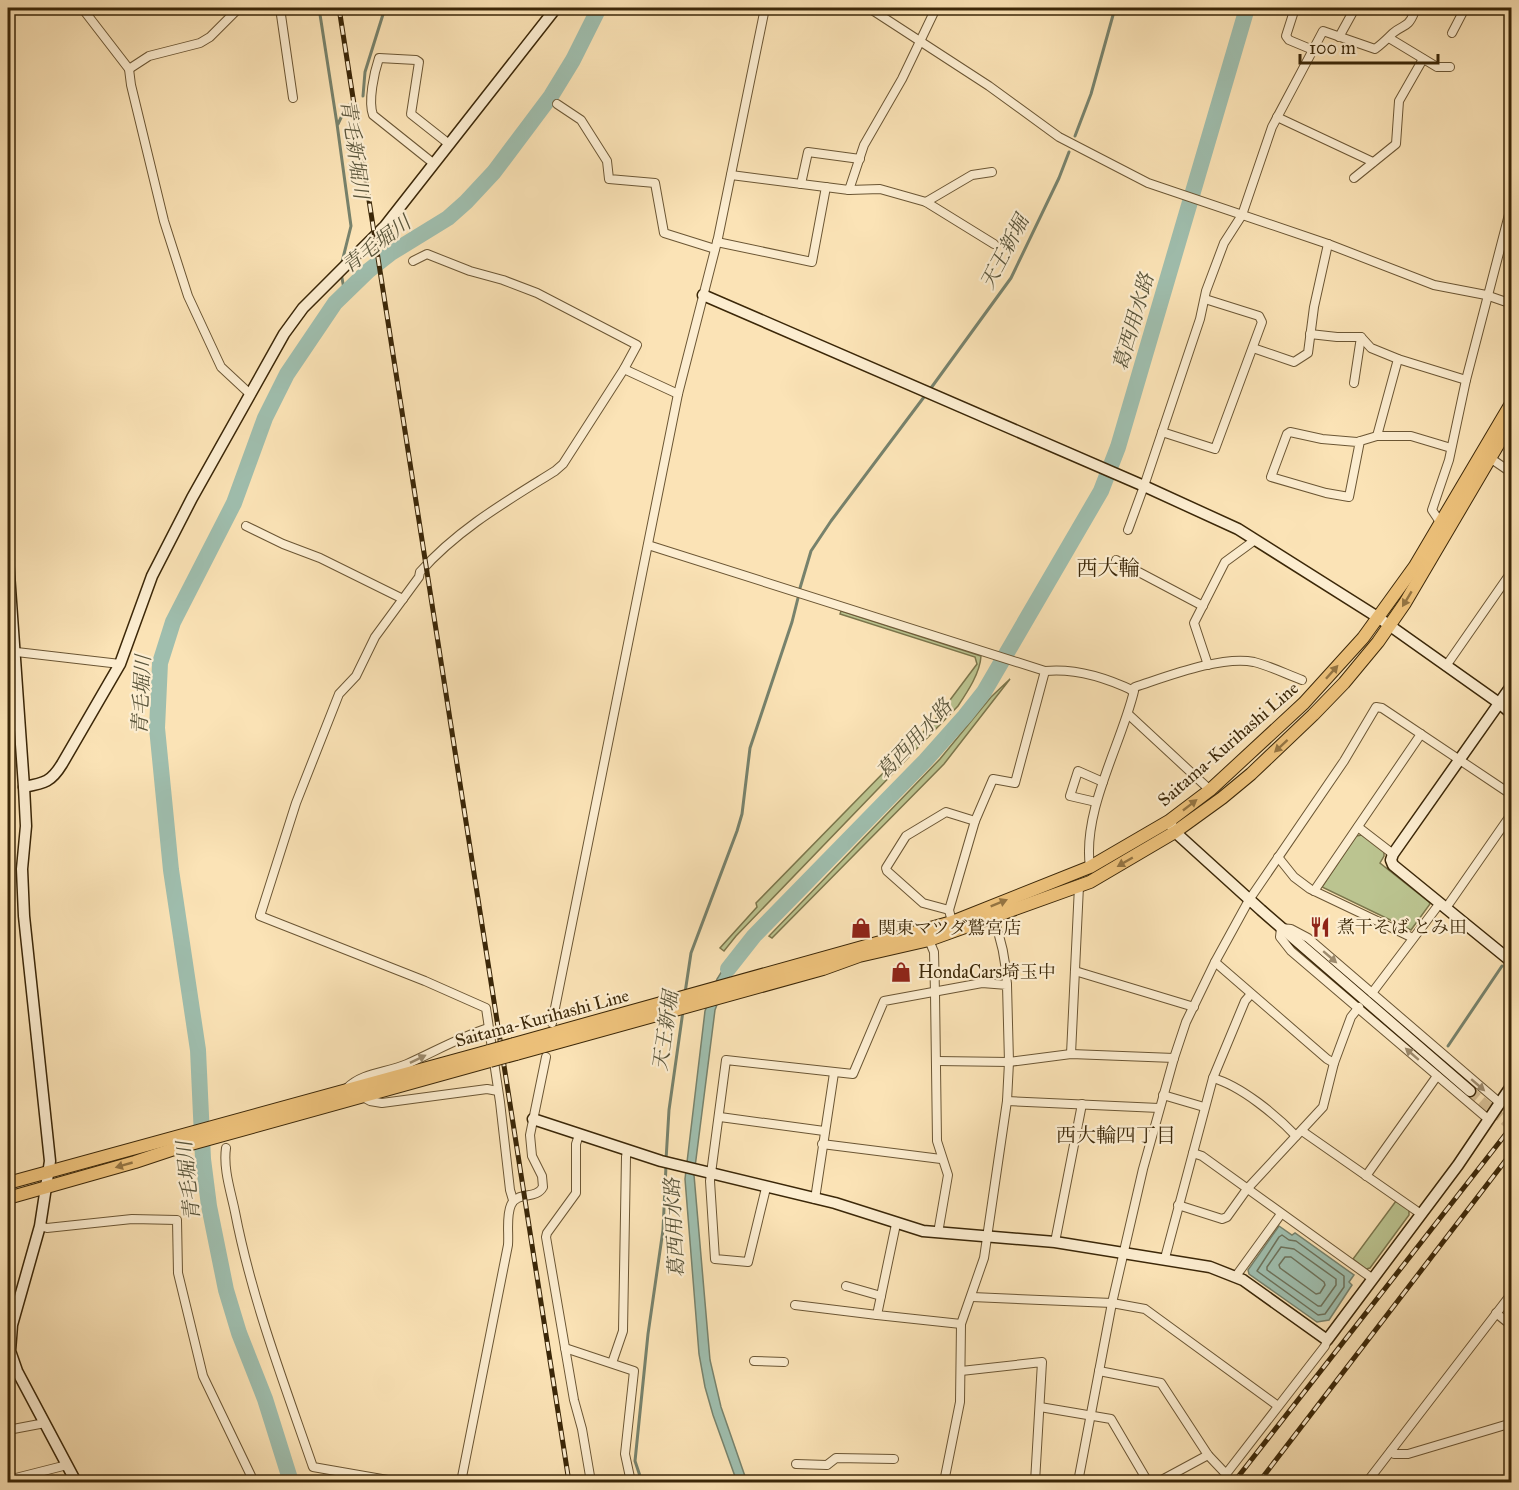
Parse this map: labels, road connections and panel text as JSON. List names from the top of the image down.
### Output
{
  "streets": {
    "main road": ["Saitama-Kurihashi Line"]
  },
  "districts": ["西大輪", "西大輪四丁目"],
  "water": [
    "青毛新堀川",
    "青毛堀川",
    "天王新堀",
    "葛西用水路"
  ],
  "places": {
    "restaurant": ["煮干そば とみ田"],
    "shop": ["関東マツダ鷲宮店", "HondaCars埼玉中"]
  },
  "scale_bar": "100 m"
}
